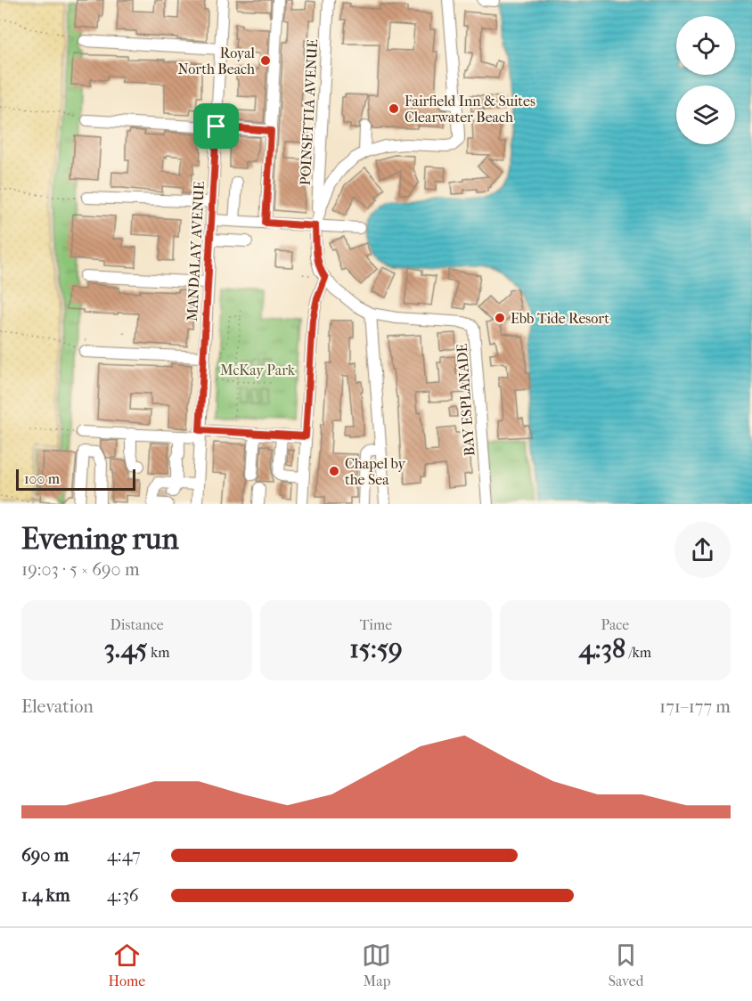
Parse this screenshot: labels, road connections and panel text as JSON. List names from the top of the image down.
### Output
{
  "streets": {
    "street": ["POINSETTIA AVENUE", "MANDALAY AVENUE", "BAY ESPLANADE"]
  },
  "crossings": [
    ["POINSETTIA AVENUE", "BAY ESPLANADE"]
  ],
  "parks": ["McKay Park"],
  "places": [
    "Royal North Beach",
    "Fairfield Inn & Suites Clearwater Beach",
    "Ebb Tide Resort",
    "Chapel by the Sea"
  ],
  "scale_bar": "100 m",
  "page": {
    "scale": "100 m",
    "heading": ["Evening run", "19:03 · 5 × 690 m"],
    "stats": [
      ["Distance", "3.45 km"],
      ["Time", "15:59"],
      ["Pace", "4:38 /km"]
    ],
    "chart": ["Elevation", "171–177 m"],
    "list": [
      {
        "name": "690 m",
        "note": "4:47"
      },
      {
        "name": "1.4 km",
        "note": "4:36"
      }
    ],
    "tabs": ["Home", "Map", "Saved"]
  }
}
